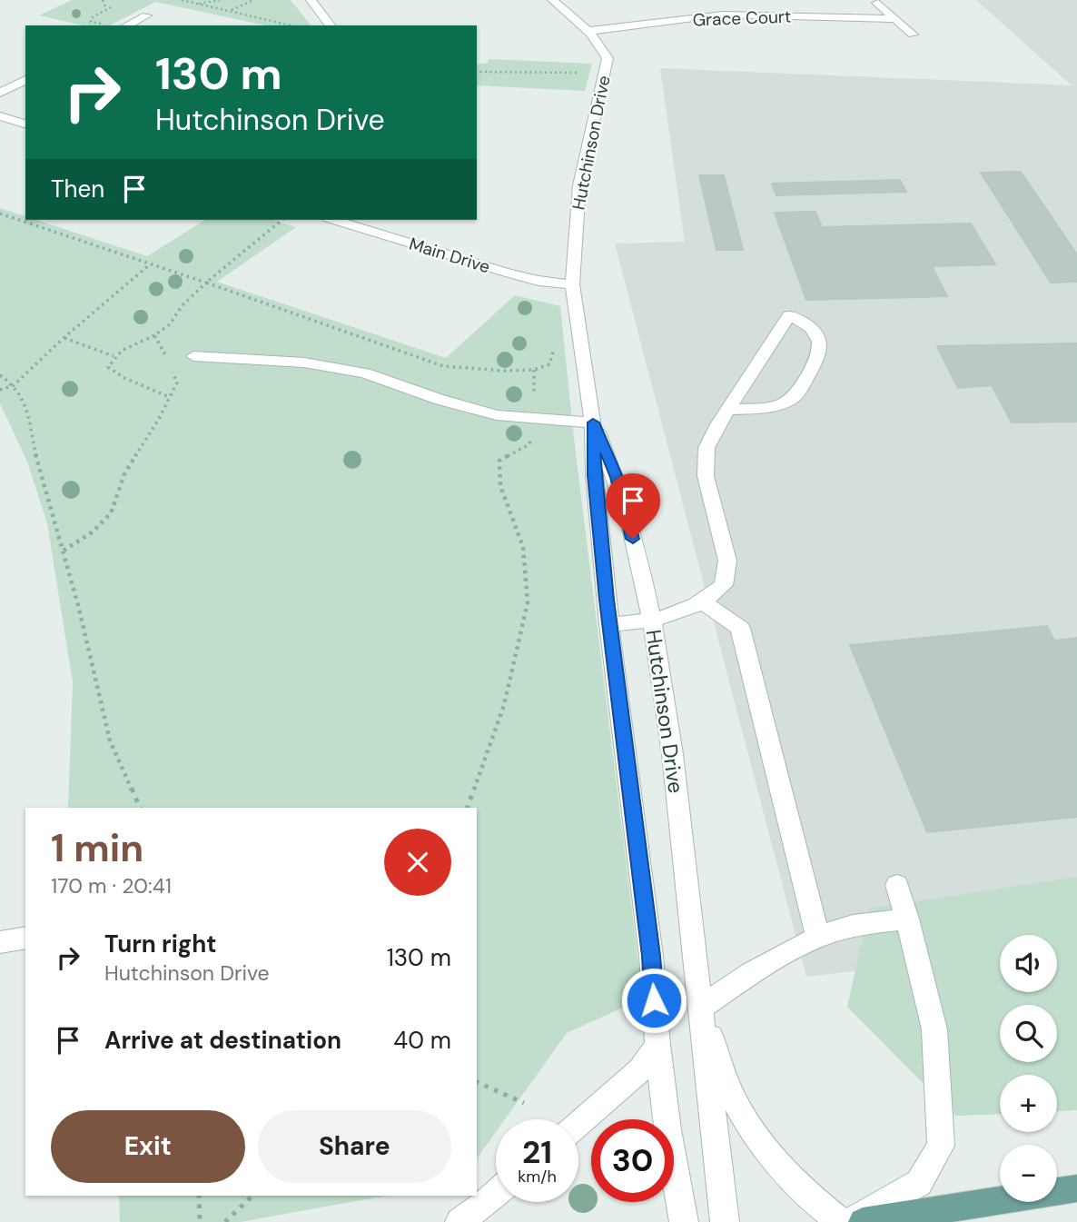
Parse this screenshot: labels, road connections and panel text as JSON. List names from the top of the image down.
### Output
{
  "streets": {
    "street": ["Grace Court", "Hutchinson Drive", "Main Drive"]
  },
  "crossings": [
    ["Grace Court", "Hutchinson Drive"],
    ["Hutchinson Drive", "Main Drive"]
  ],
  "page": {
    "turn": ["130 m", "Hutchinson Drive"],
    "then": "Then",
    "heading": ["1 min", "170 m · 20:41"],
    "list": [
      {
        "name": "Turn right",
        "note": "Hutchinson Drive",
        "value": "130 m"
      },
      {
        "name": "Arrive at destination",
        "value": "40 m"
      }
    ],
    "map_buttons": ["+", "−"],
    "buttons": ["Exit", "Share"],
    "speed": "21 km/h",
    "limit": "30"
  }
}
